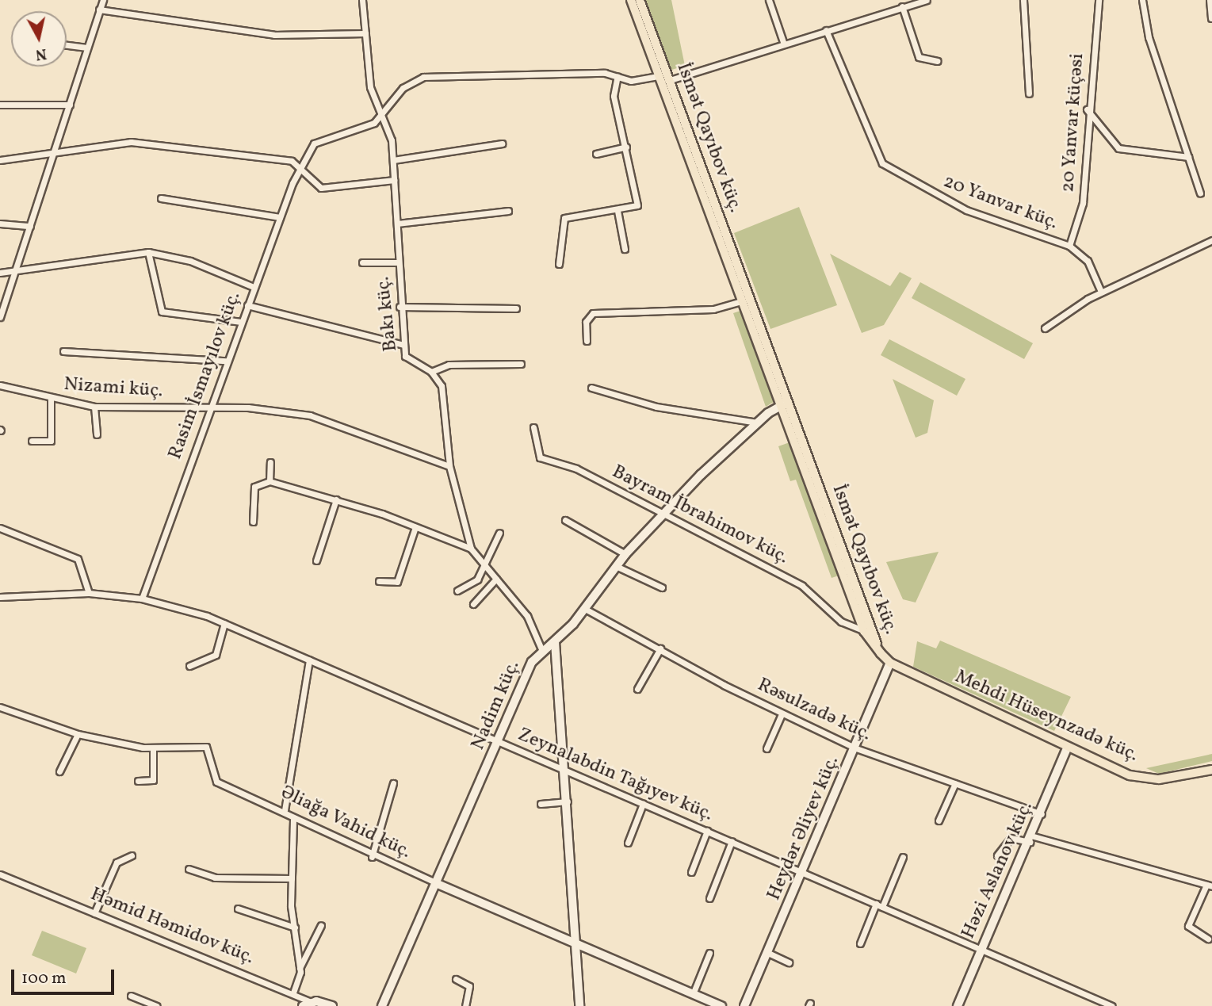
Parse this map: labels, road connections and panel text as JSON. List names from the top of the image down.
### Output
{
  "streets": {
    "main road": [
      "İsmət Qayıbov küç.",
      "Nadim küç.",
      "Mehdi Hüseynzadə küç.",
      "Əliağa Vahid küç.",
      "Heydər Əliyev küç.",
      "Həzi Aslanov küç.",
      "Həmid Həmidov küç."
    ],
    "street": [
      "20 Yanvar küçəsi",
      "20 Yanvar küç.",
      "Bakı küç.",
      "Rasim İsmayılov küç.",
      "Nizami küç.",
      "Bayram İbrahimov küç.",
      "Rəsulzadə küç.",
      "Zeynalabdin Tağıyev küç."
    ]
  },
  "crossings": [
    ["20 Yanvar küçəsi", "20 Yanvar küç."],
    ["İsmət Qayıbov küç.", "Bakı küç."],
    ["İsmət Qayıbov küç.", "Rasim İsmayılov küç."],
    ["İsmət Qayıbov küç.", "Bayram İbrahimov küç."],
    ["İsmət Qayıbov küç.", "Nadim küç."],
    ["İsmət Qayıbov küç.", "Mehdi Hüseynzadə küç."],
    ["Rasim İsmayılov küç.", "Nizami küç."],
    ["Rasim İsmayılov küç.", "Zeynalabdin Tağıyev küç."],
    ["Bayram İbrahimov küç.", "Nadim küç."],
    ["Nadim küç.", "Rəsulzadə küç."],
    ["Nadim küç.", "Zeynalabdin Tağıyev küç."],
    ["Nadim küç.", "Əliağa Vahid küç."],
    ["Rəsulzadə küç.", "Heydər Əliyev küç."],
    ["Rəsulzadə küç.", "Həzi Aslanov küç."],
    ["Mehdi Hüseynzadə küç.", "Heydər Əliyev küç."],
    ["Mehdi Hüseynzadə küç.", "Həzi Aslanov küç."],
    ["Zeynalabdin Tağıyev küç.", "Heydər Əliyev küç."],
    ["Zeynalabdin Tağıyev küç.", "Həzi Aslanov küç."]
  ],
  "scale_bar": "100 m",
  "north": "bottom"
}
